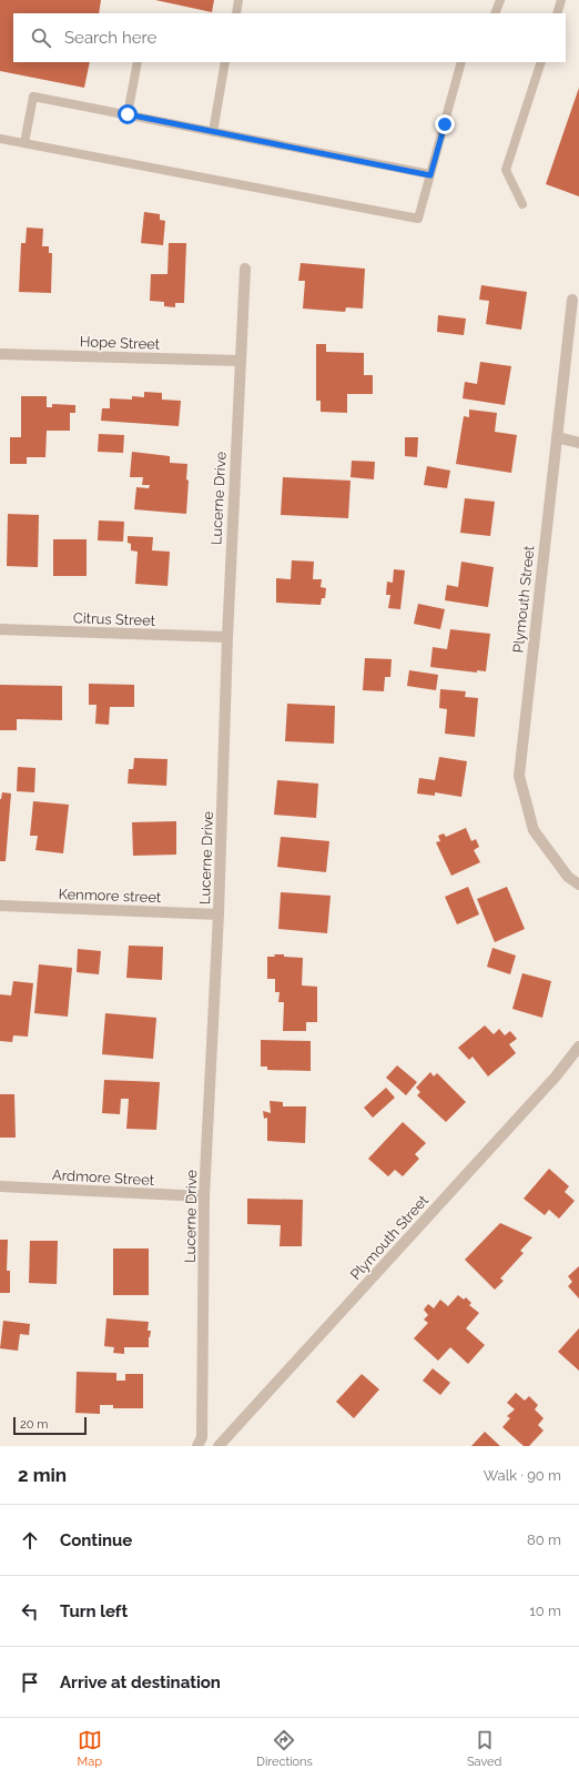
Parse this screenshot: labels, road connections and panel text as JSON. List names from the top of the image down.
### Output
{
  "streets": {
    "street": [
      "Hope Street",
      "Lucerne Drive",
      "Plymouth Street",
      "Citrus Street",
      "Kenmore street",
      "Ardmore Street"
    ]
  },
  "crossings": [
    ["Hope Street", "Lucerne Drive"],
    ["Lucerne Drive", "Citrus Street"],
    ["Lucerne Drive", "Kenmore street"],
    ["Lucerne Drive", "Ardmore Street"]
  ],
  "scale_bar": "20 m",
  "page": {
    "search": "Search here",
    "scale": "20 m",
    "heading": ["2 min", "Walk · 90 m"],
    "list": [
      ["Continue", "80 m"],
      ["Turn left", "10 m"],
      "Arrive at destination"
    ],
    "nav": ["Map", "Directions", "Saved"]
  }
}
